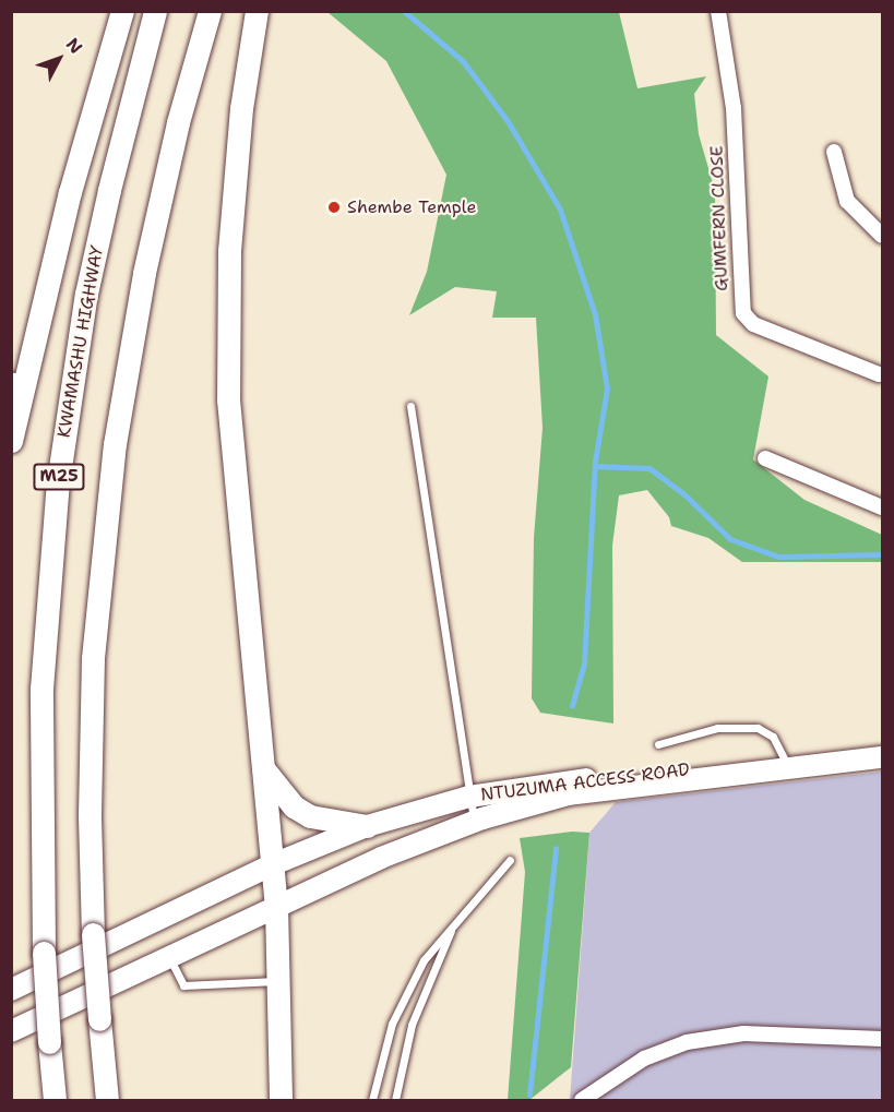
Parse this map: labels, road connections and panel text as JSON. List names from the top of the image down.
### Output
{
  "streets": {
    "main road": ["KWAMASHU HIGHWAY", "M25"],
    "street": ["GUMFERN CLOSE", "NTUZUMA ACCESS ROAD"]
  },
  "places": ["Shembe Temple"],
  "north": "top right"
}
